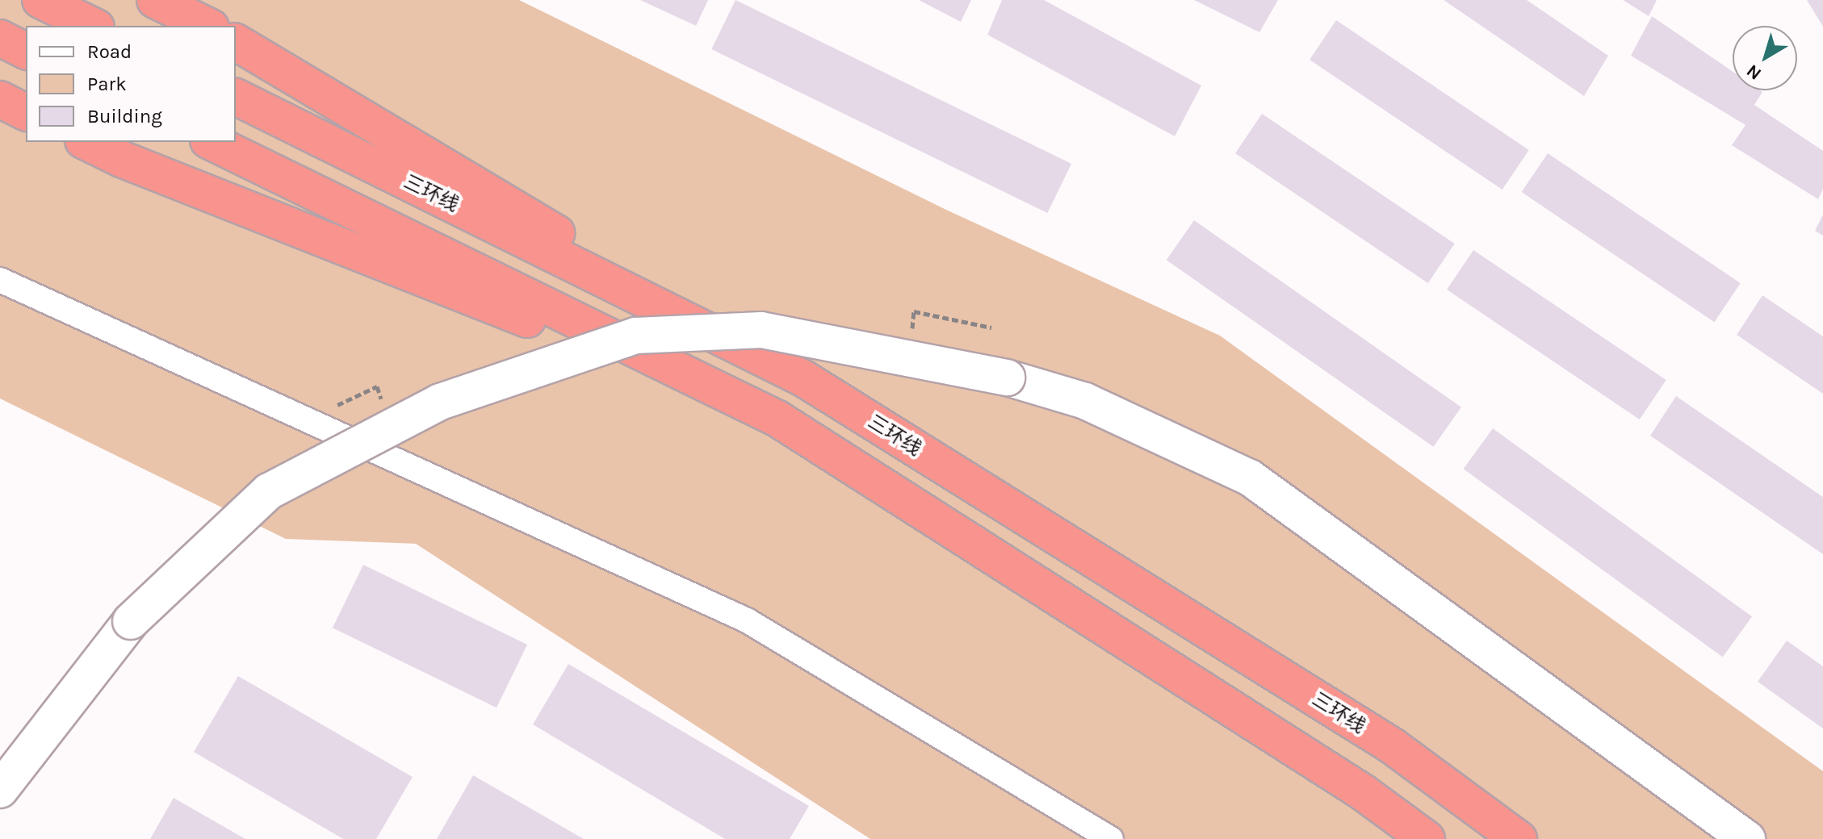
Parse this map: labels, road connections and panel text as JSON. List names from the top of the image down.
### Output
{
  "streets": {
    "highway": ["三环线"]
  },
  "legend": ["Road", "Park", "Building"],
  "north": "bottom left"
}
